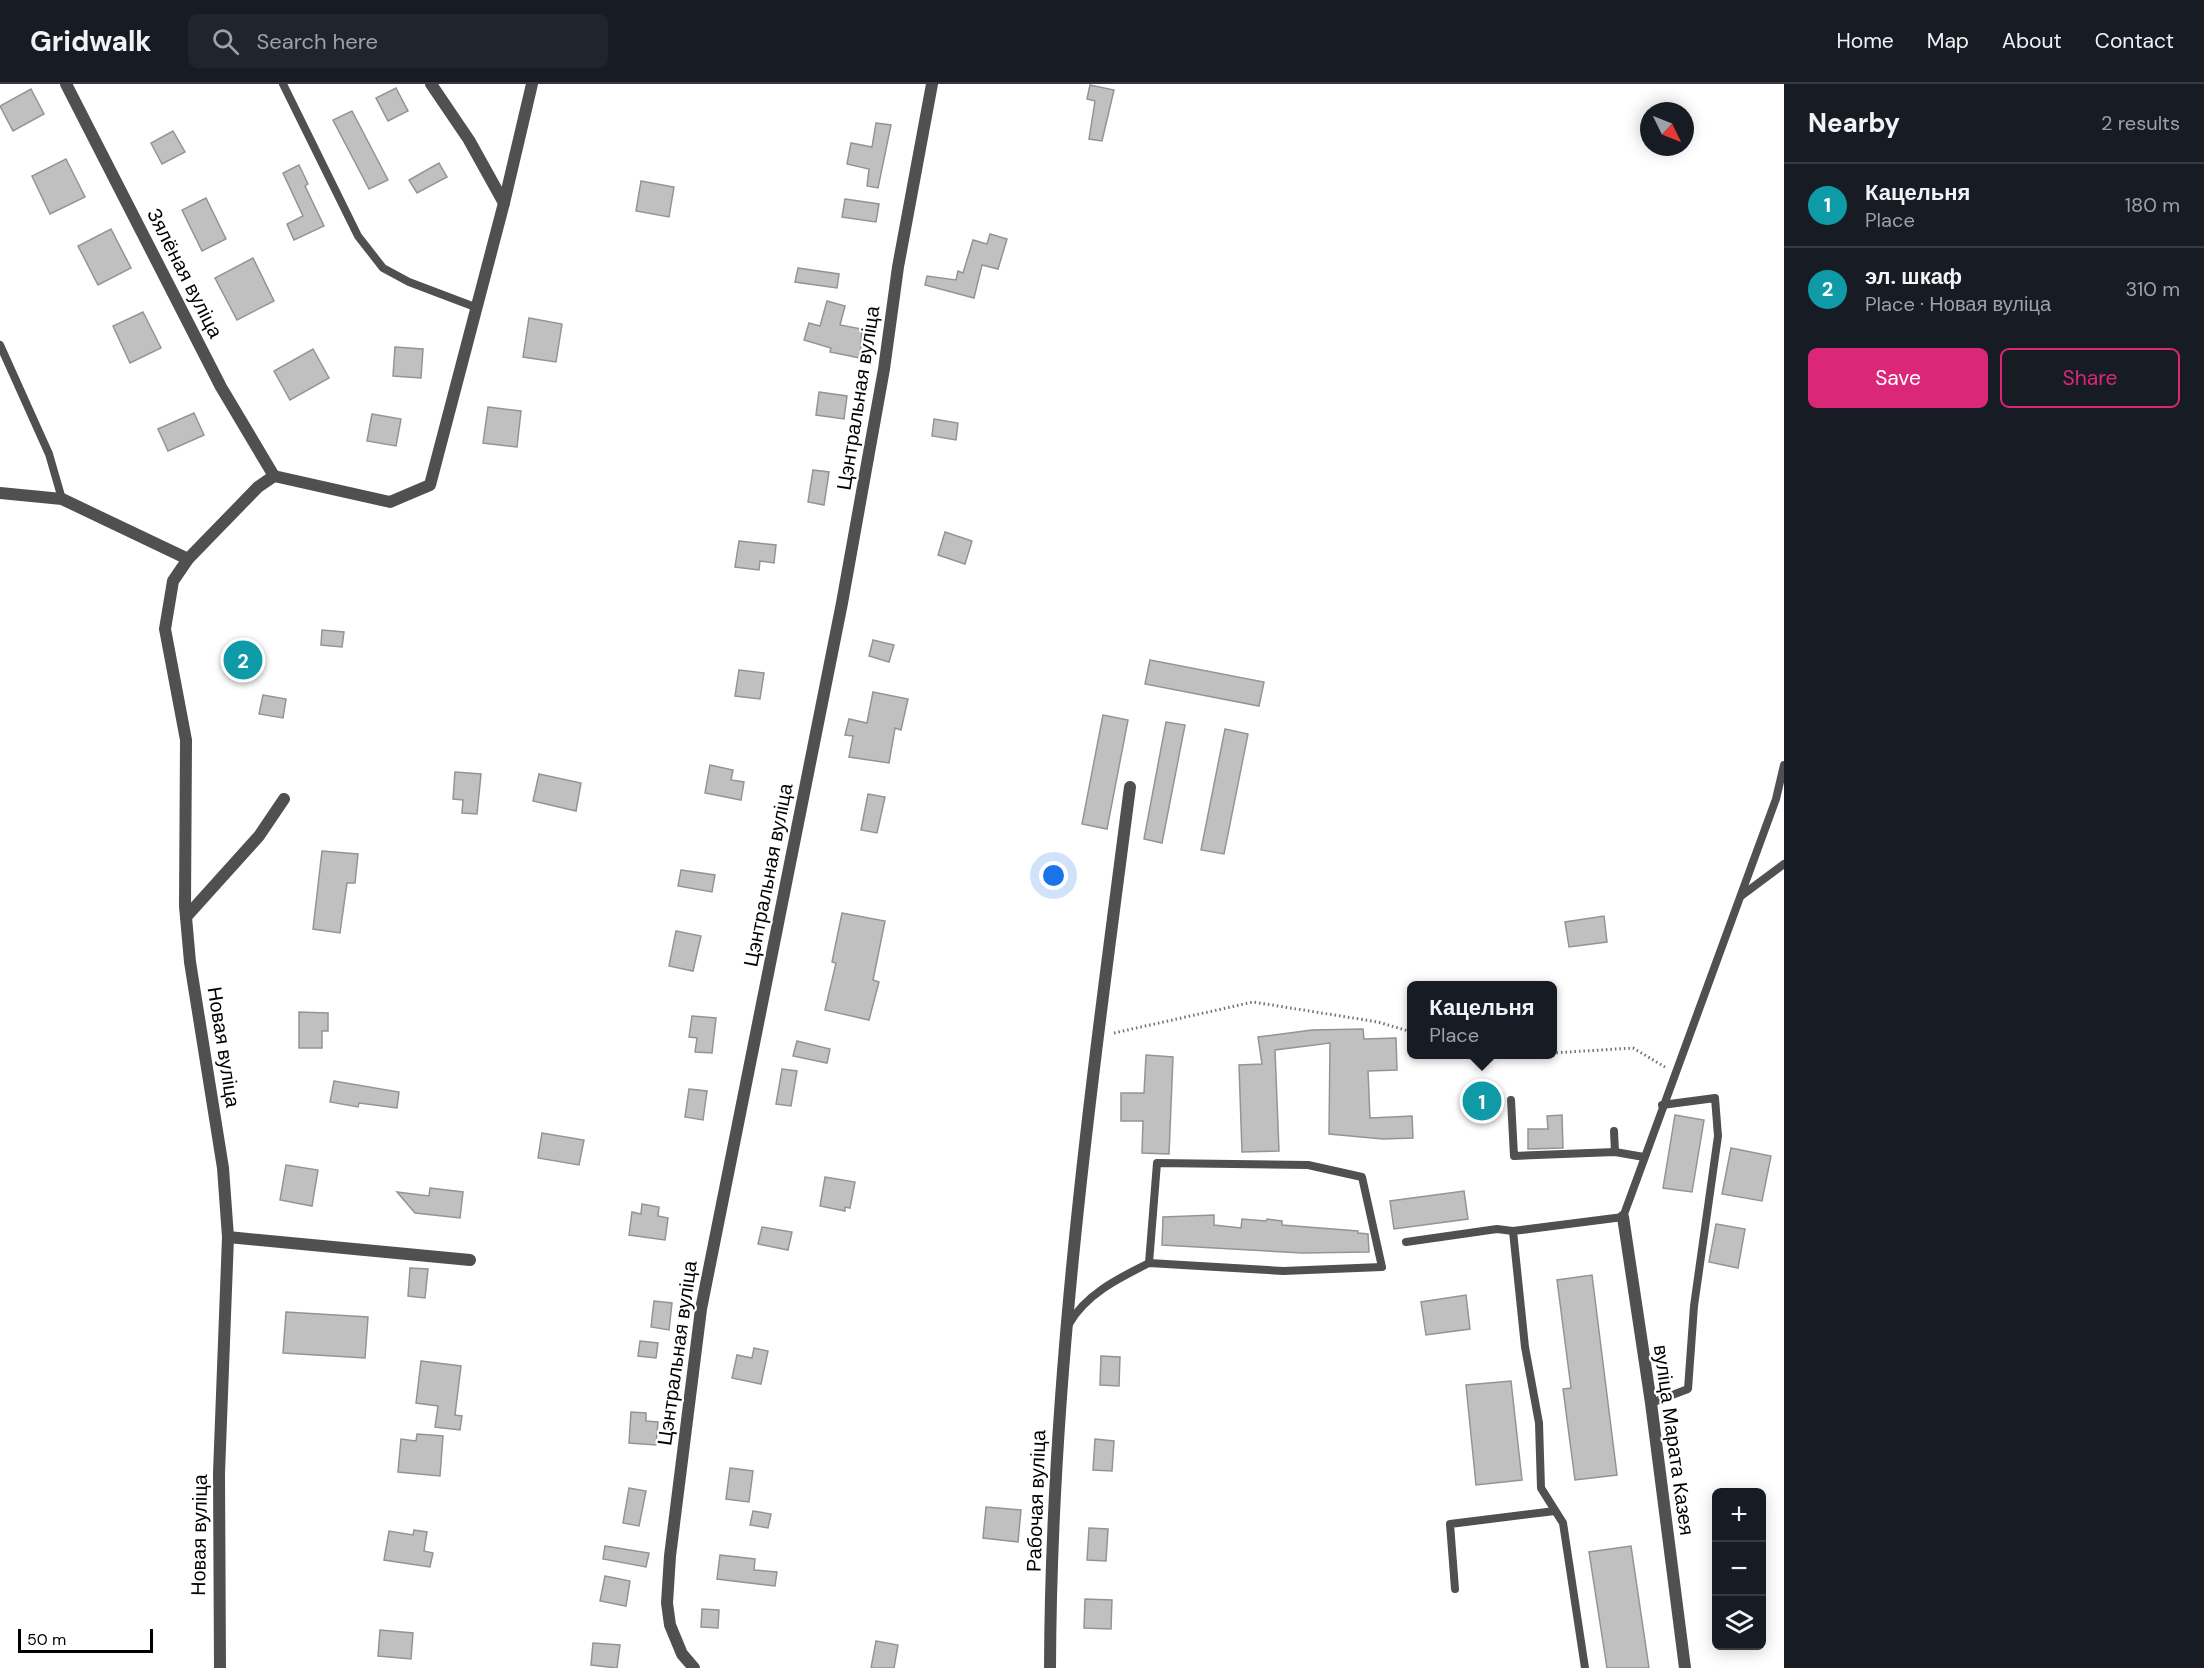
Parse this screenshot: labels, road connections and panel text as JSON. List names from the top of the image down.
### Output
{
  "streets": {
    "street": [
      "Зялёная вуліца",
      "Цэнтральная вуліца",
      "Новая вуліца",
      "вуліца Марата Казея",
      "Рабочая вуліца"
    ]
  },
  "crossings": [
    ["Зялёная вуліца", "Новая вуліца"]
  ],
  "scale_bar": "50 m",
  "north": "bottom right",
  "page": {
    "header": "Gridwalk",
    "search": "Search here",
    "nav": [
      "Home",
      "Map",
      "About",
      "Contact"
    ],
    "heading": ["Nearby", "2 results"],
    "list": [
      {
        "mark": "1",
        "name": "Кацельня",
        "note": "Place",
        "value": "180 m"
      },
      {
        "mark": "2",
        "name": "эл. шкаф",
        "note": "Place · Новая вуліца",
        "value": "310 m"
      }
    ],
    "buttons": ["Save", "Share"],
    "pins": ["2", "1"],
    "popup": ["Кацельня", "Place"],
    "map_buttons": ["+", "−"],
    "scale": "50 m"
  }
}
